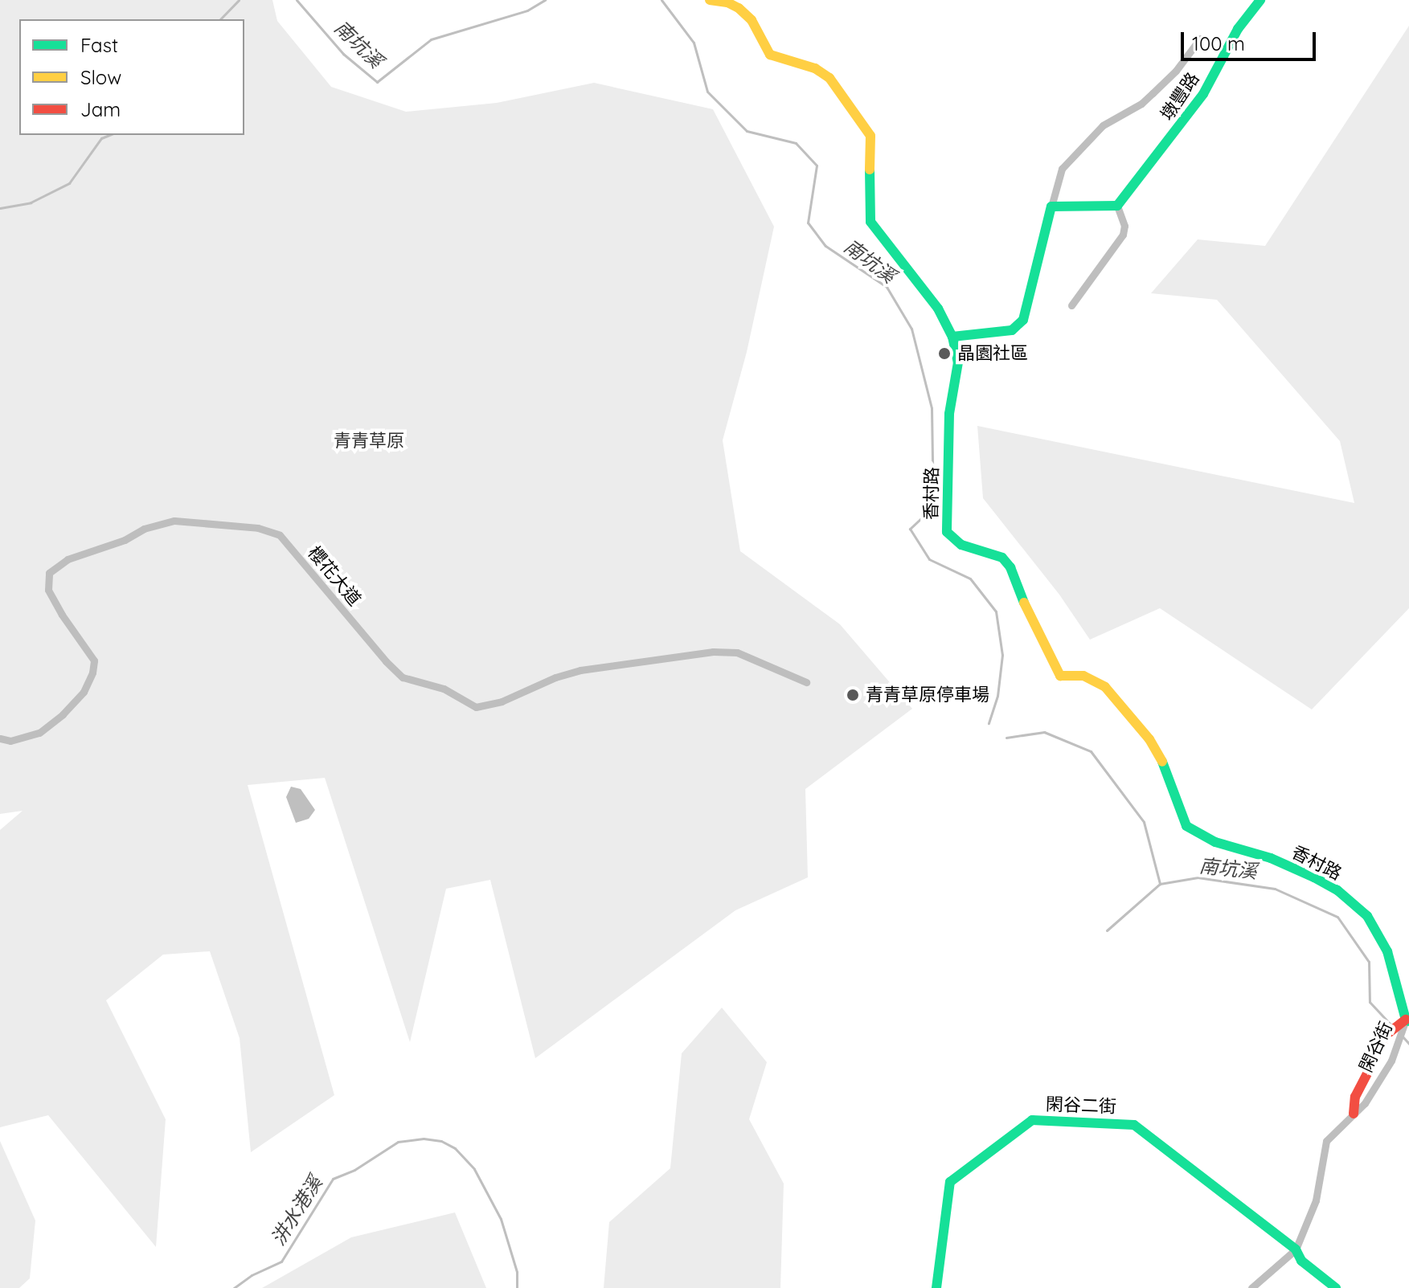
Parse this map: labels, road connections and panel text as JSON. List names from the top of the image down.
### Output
{
  "streets": {
    "street": [
      "墩豐路",
      "香村路",
      "櫻花大道",
      "閑谷街",
      "閑谷二街"
    ]
  },
  "crossings": [
    ["墩豐路", "香村路"],
    ["香村路", "閑谷街"],
    ["閑谷街", "閑谷二街"]
  ],
  "water": ["南坑溪", "汫水港溪"],
  "parks": ["青青草原"],
  "places": ["晶園社區", "青青草原停車場"],
  "legend": ["Fast", "Slow", "Jam"],
  "scale_bar": "100 m"
}
